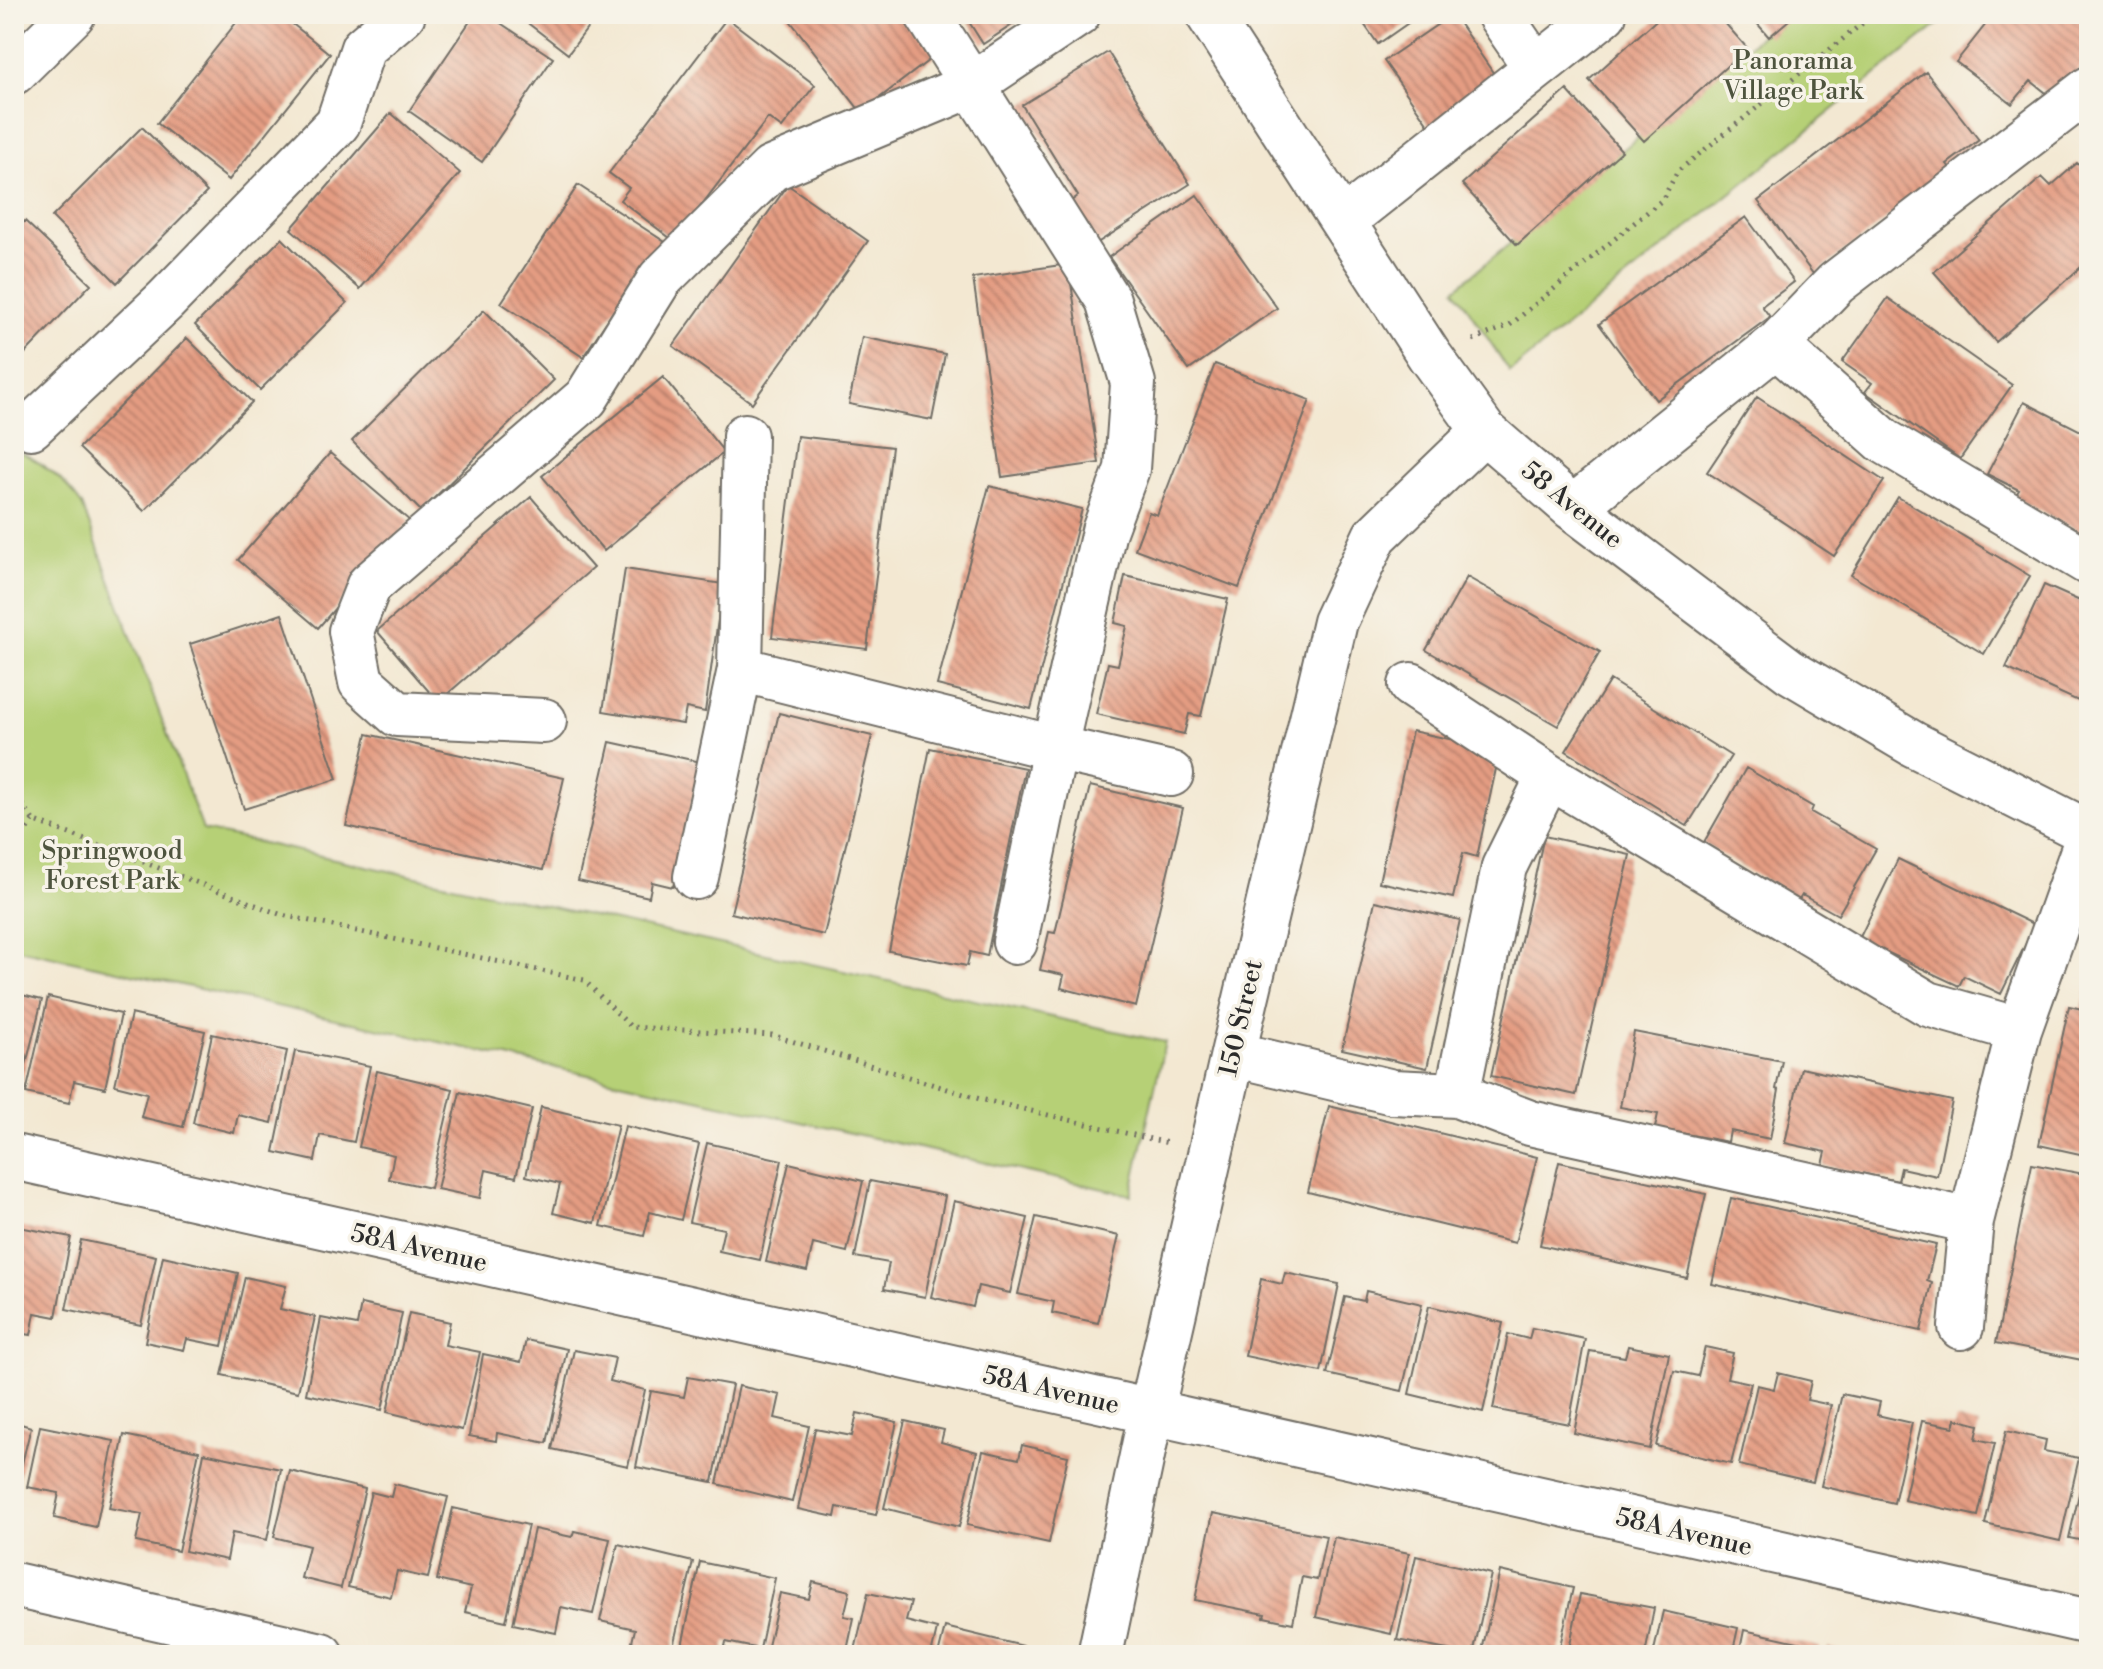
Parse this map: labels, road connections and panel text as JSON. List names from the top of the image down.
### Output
{
  "streets": {
    "street": ["58 Avenue", "150 Street", "58A Avenue"]
  },
  "crossings": [
    ["58 Avenue", "150 Street"],
    ["150 Street", "58A Avenue"]
  ],
  "parks": ["Panorama Village Park", "Springwood Forest Park"]
}
